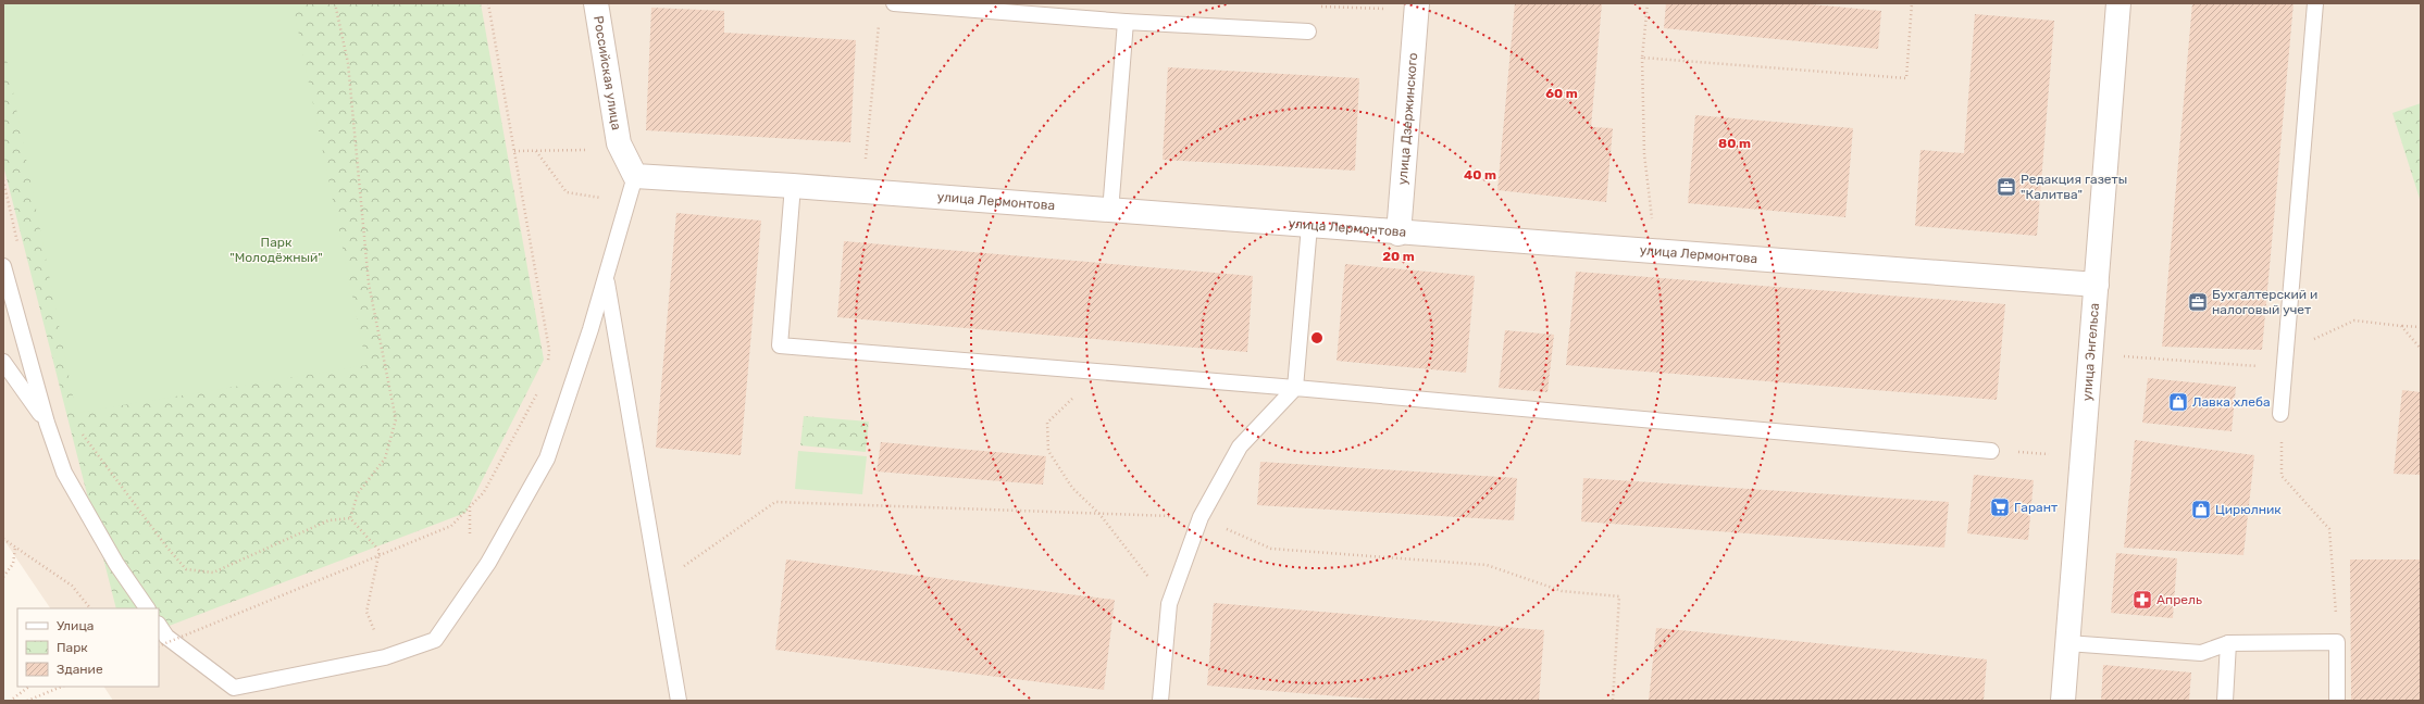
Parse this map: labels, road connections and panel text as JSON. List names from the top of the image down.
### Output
{
  "streets": {
    "street": [
      "Российская улица",
      "улица Дзержинского",
      "улица Лермонтова",
      "улица Энгельса"
    ]
  },
  "crossings": [
    ["улица Дзержинского", "улица Лермонтова"],
    ["улица Лермонтова", "улица Энгельса"]
  ],
  "parks": ["Парк \"Молодёжный\""],
  "places": {
    "office": ["Редакция газеты \"Калитва\"", "Бухгалтерский и налоговый учет"],
    "shop": ["Лавка хлеба", "Цирюлник"],
    "supermarket": ["Гарант"],
    "pharmacy": ["Апрель"]
  },
  "legend": ["Улица", "Парк", "Здание"],
  "rings": [
    "60 m",
    "80 m",
    "40 m",
    "20 m"
  ]
}
